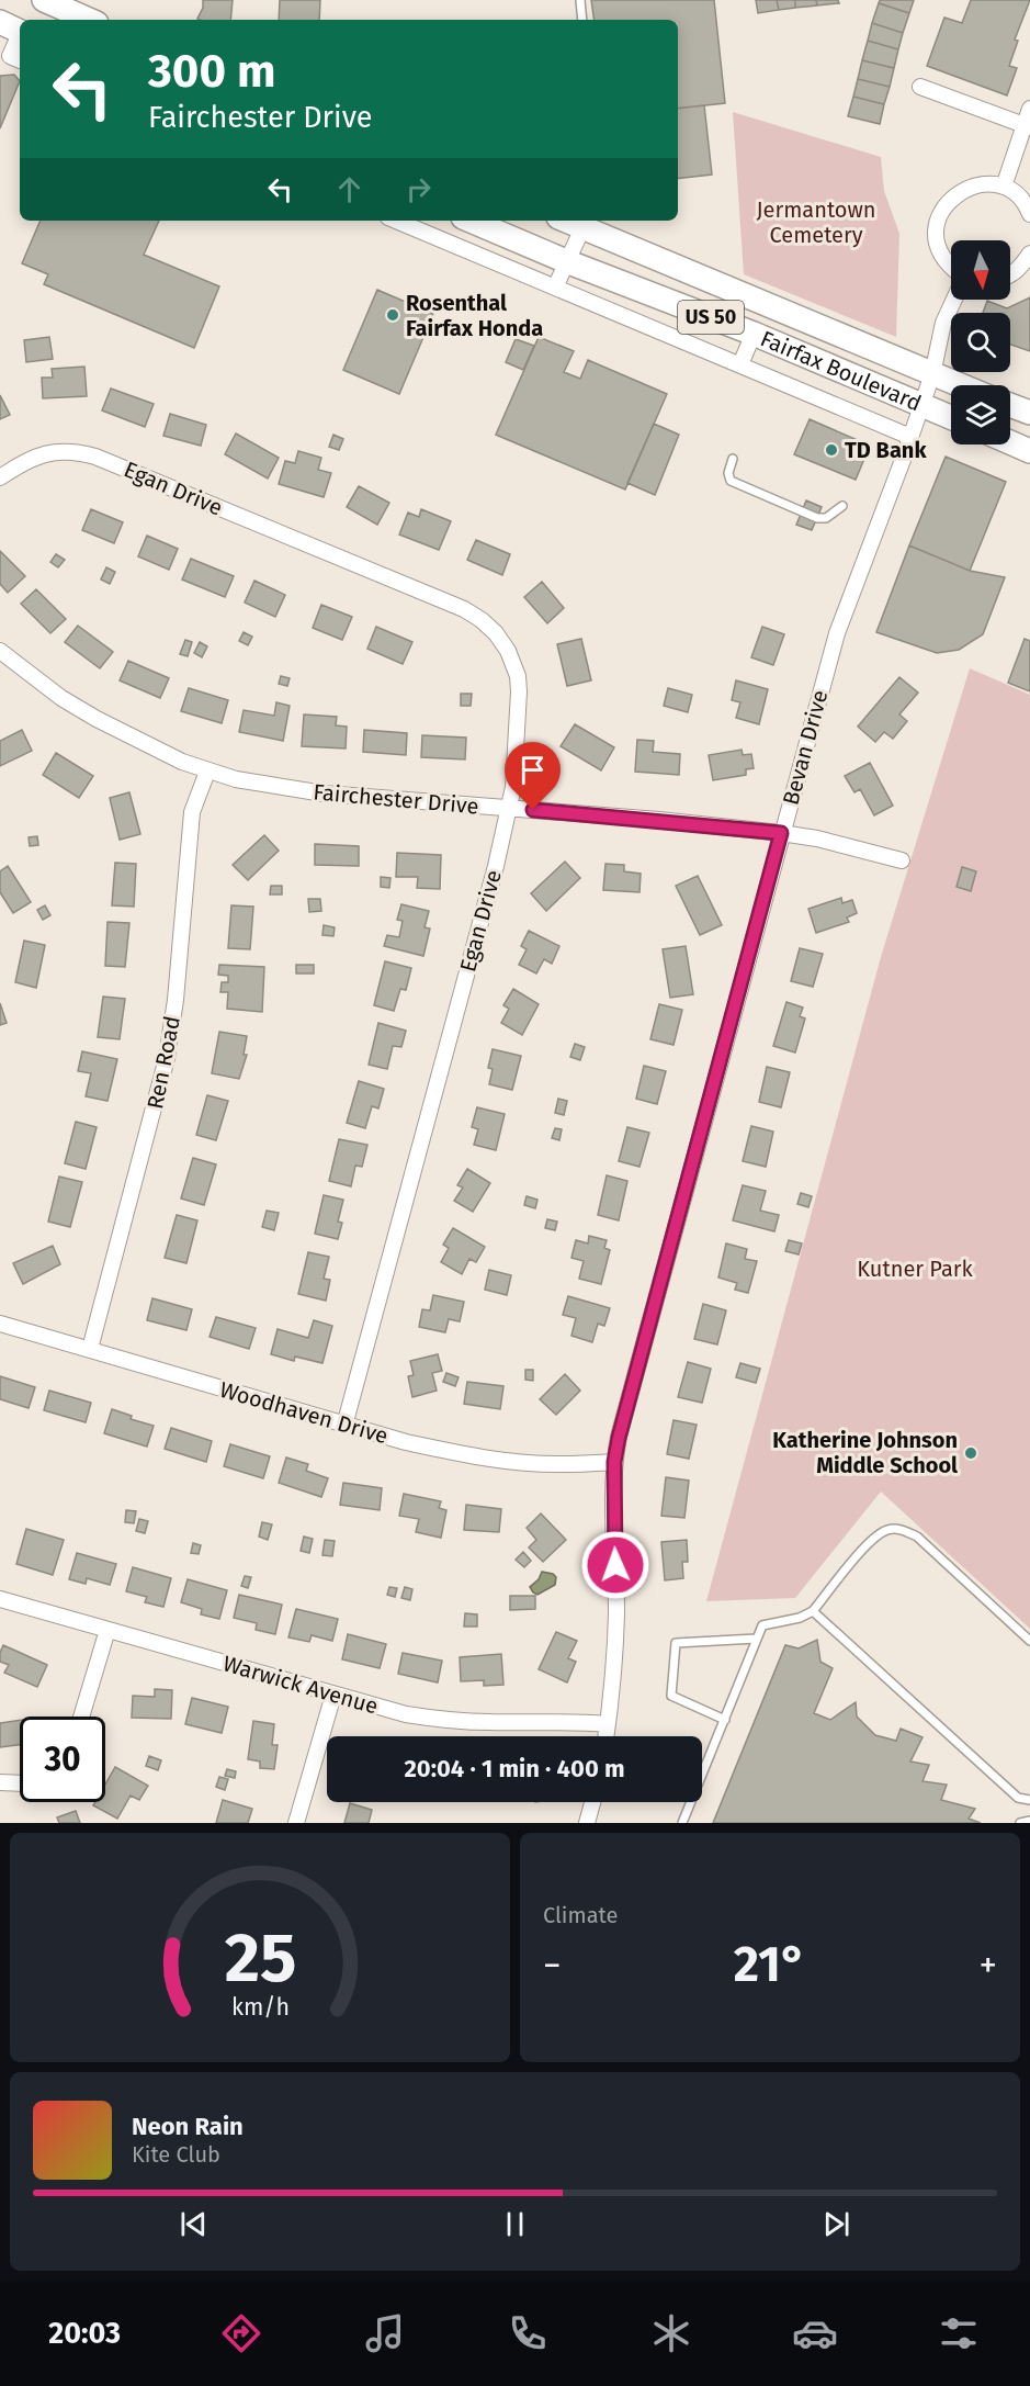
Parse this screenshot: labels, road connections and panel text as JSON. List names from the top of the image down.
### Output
{
  "streets": {
    "main road": ["US 50", "Fairfax Boulevard"],
    "street": [
      "Egan Drive",
      "Bevan Drive",
      "Fairchester Drive",
      "Ren Road",
      "Woodhaven Drive",
      "Warwick Avenue"
    ]
  },
  "crossings": [
    ["Fairfax Boulevard", "Bevan Drive"],
    ["Egan Drive", "Fairchester Drive"],
    ["Egan Drive", "Woodhaven Drive"],
    ["Bevan Drive", "Fairchester Drive"],
    ["Bevan Drive", "Woodhaven Drive"],
    ["Bevan Drive", "Warwick Avenue"],
    ["Fairchester Drive", "Ren Road"],
    ["Ren Road", "Woodhaven Drive"]
  ],
  "parks": ["Jermantown Cemetery", "Kutner Park"],
  "places": ["Rosenthal Fairfax Honda", "TD Bank", "Katherine Johnson Middle School"],
  "north": "bottom",
  "page": {
    "turn": ["300 m", "Fairchester Drive"],
    "limit": "30",
    "trip": "20:04 · 1 min · 400 m",
    "tile": "Climate",
    "heat": ["−", "21°", "+"],
    "song": ["Neon Rain", "Kite Club"],
    "tabs": "20:03",
    "gauge": ["25", "km/h"]
  }
}
